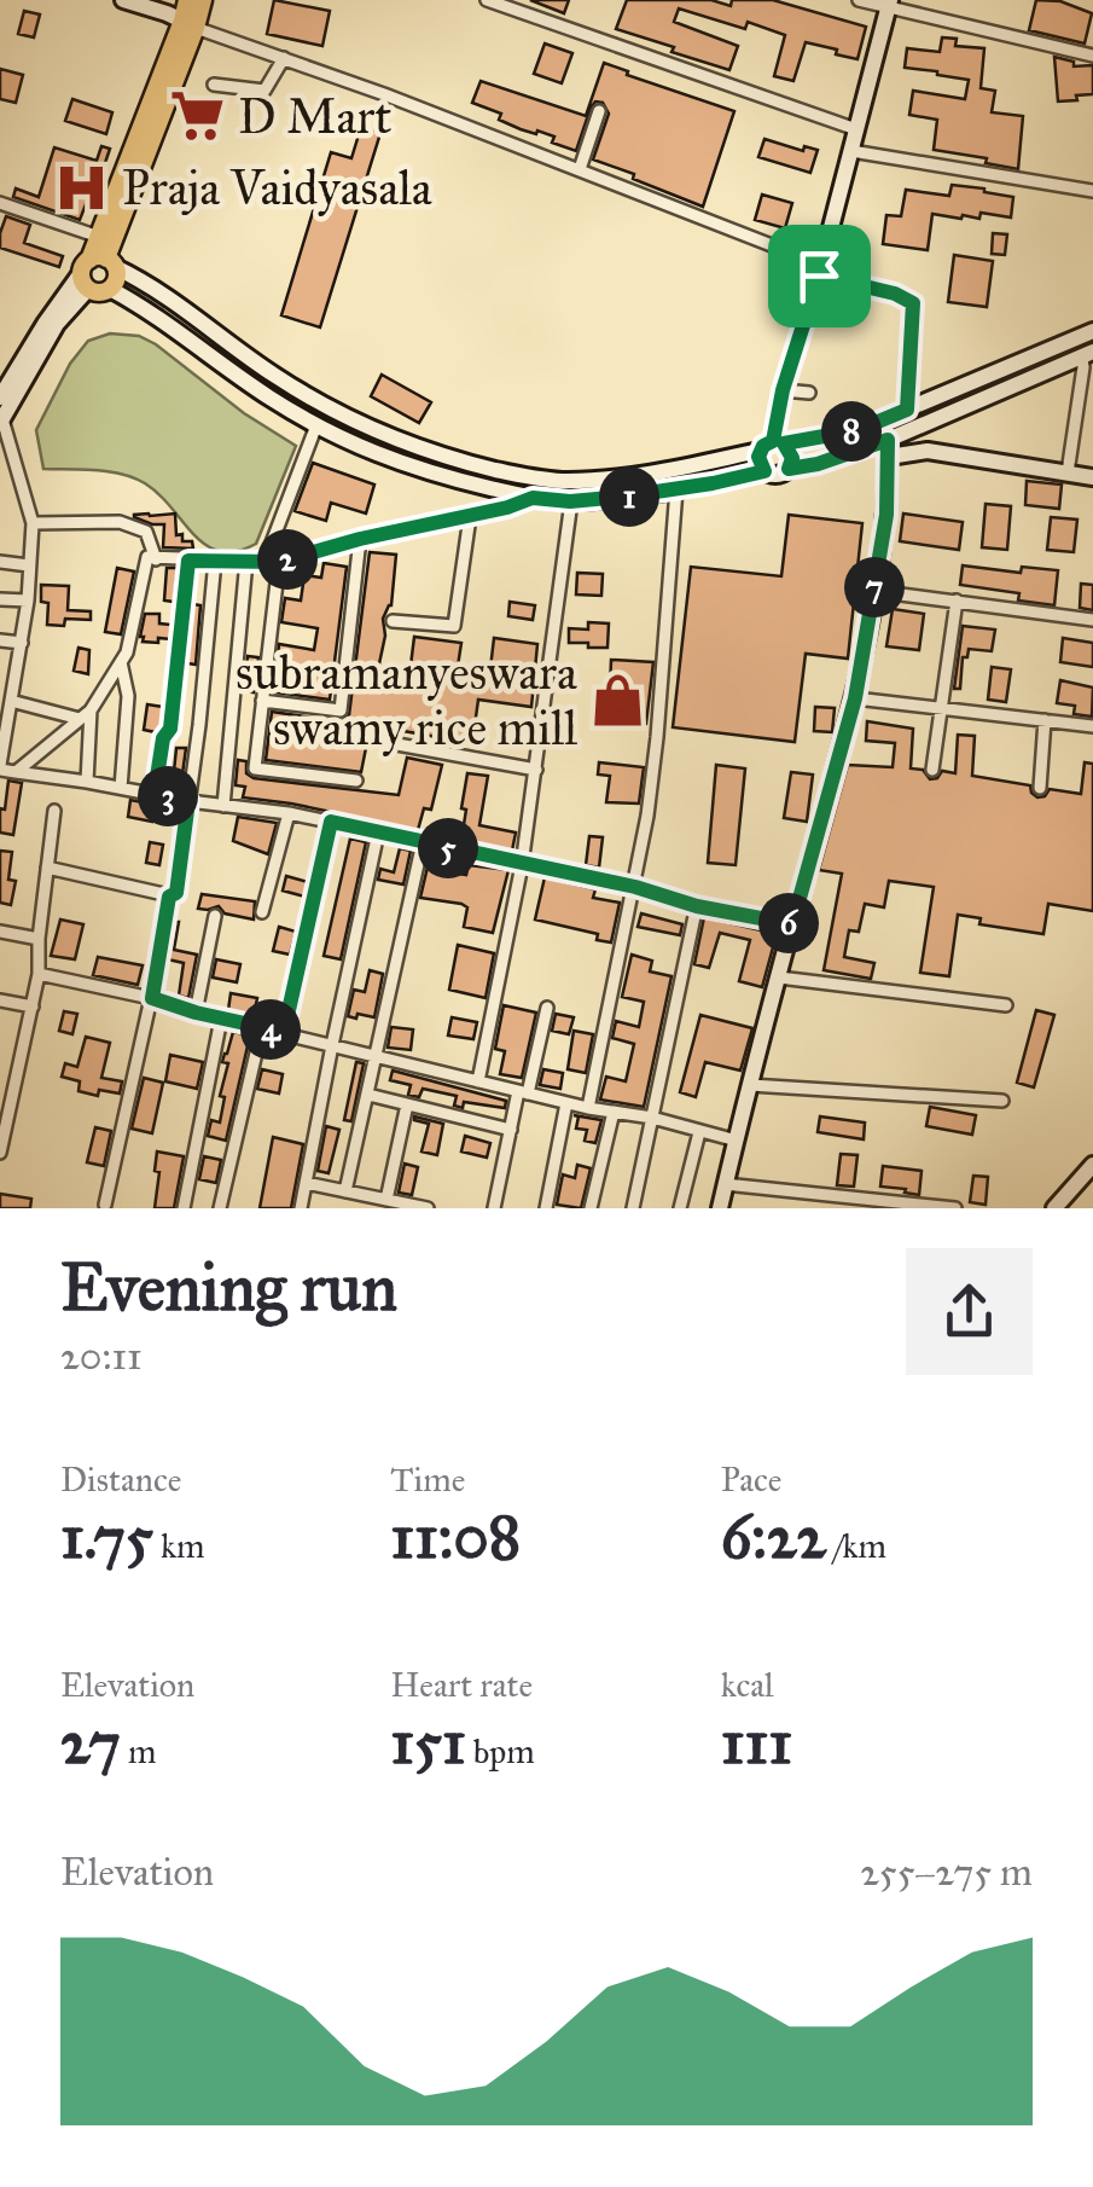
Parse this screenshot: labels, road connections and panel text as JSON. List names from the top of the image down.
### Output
{
  "places": {
    "supermarket": ["D Mart"],
    "hospital": ["Praja Vaidyasala"],
    "shop": ["subramanyeswara swamy rice mill"]
  },
  "page": {
    "pins": [
      "8",
      "1",
      "2",
      "7",
      "3",
      "5",
      "6",
      "4"
    ],
    "heading": ["Evening run", "20:11"],
    "stats": [
      ["Distance", "1.75 km"],
      ["Time", "11:08"],
      ["Pace", "6:22 /km"],
      ["Elevation", "27 m"],
      ["Heart rate", "151 bpm"],
      ["kcal", "111"]
    ],
    "chart": ["Elevation", "255–275 m"]
  }
}
